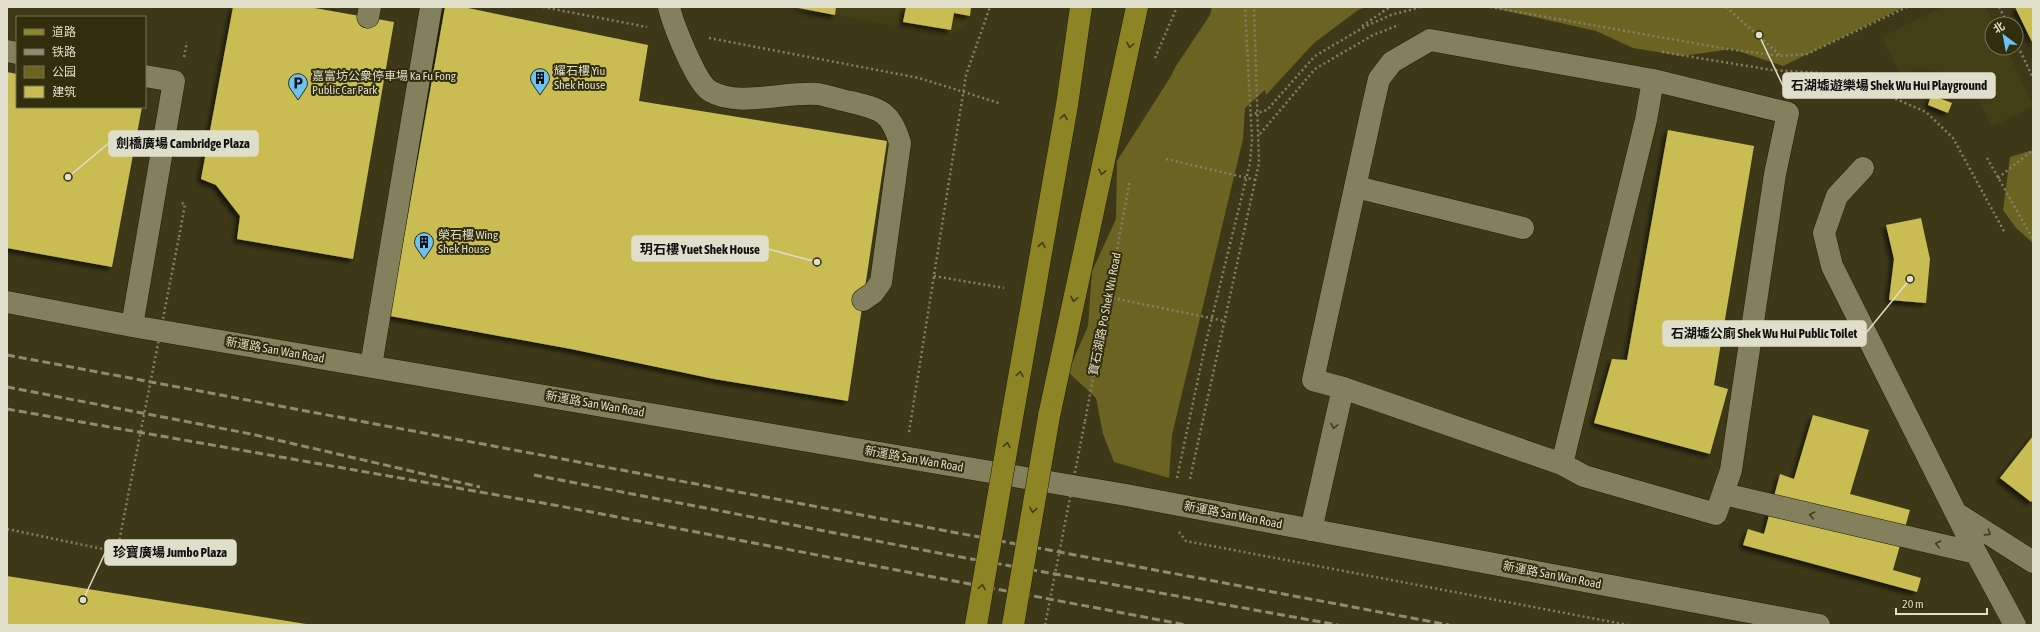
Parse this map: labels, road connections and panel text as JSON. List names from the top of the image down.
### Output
{
  "streets": {
    "street": ["新運路 San Wan Road"],
    "path": ["寶石湖路 Po Shek Wu Road"]
  },
  "places": {
    "other": [
      "石湖墟遊樂場 Shek Wu Hui Playground",
      "劍橋廣場 Cambridge Plaza",
      "玥石樓 Yuet Shek House",
      "石湖墟公廁 Shek Wu Hui Public Toilet",
      "珍寶廣場 Jumbo Plaza"
    ],
    "building": ["耀石樓 Yiu Shek House", "榮石樓 Wing Shek House"],
    "parking": ["嘉富坊公衆停車場 Ka Fu Fong Public Car Park"]
  },
  "legend": [
    "道路",
    "铁路",
    "公园",
    "建筑"
  ],
  "scale_bar": "20 m",
  "north": "top left"
}
